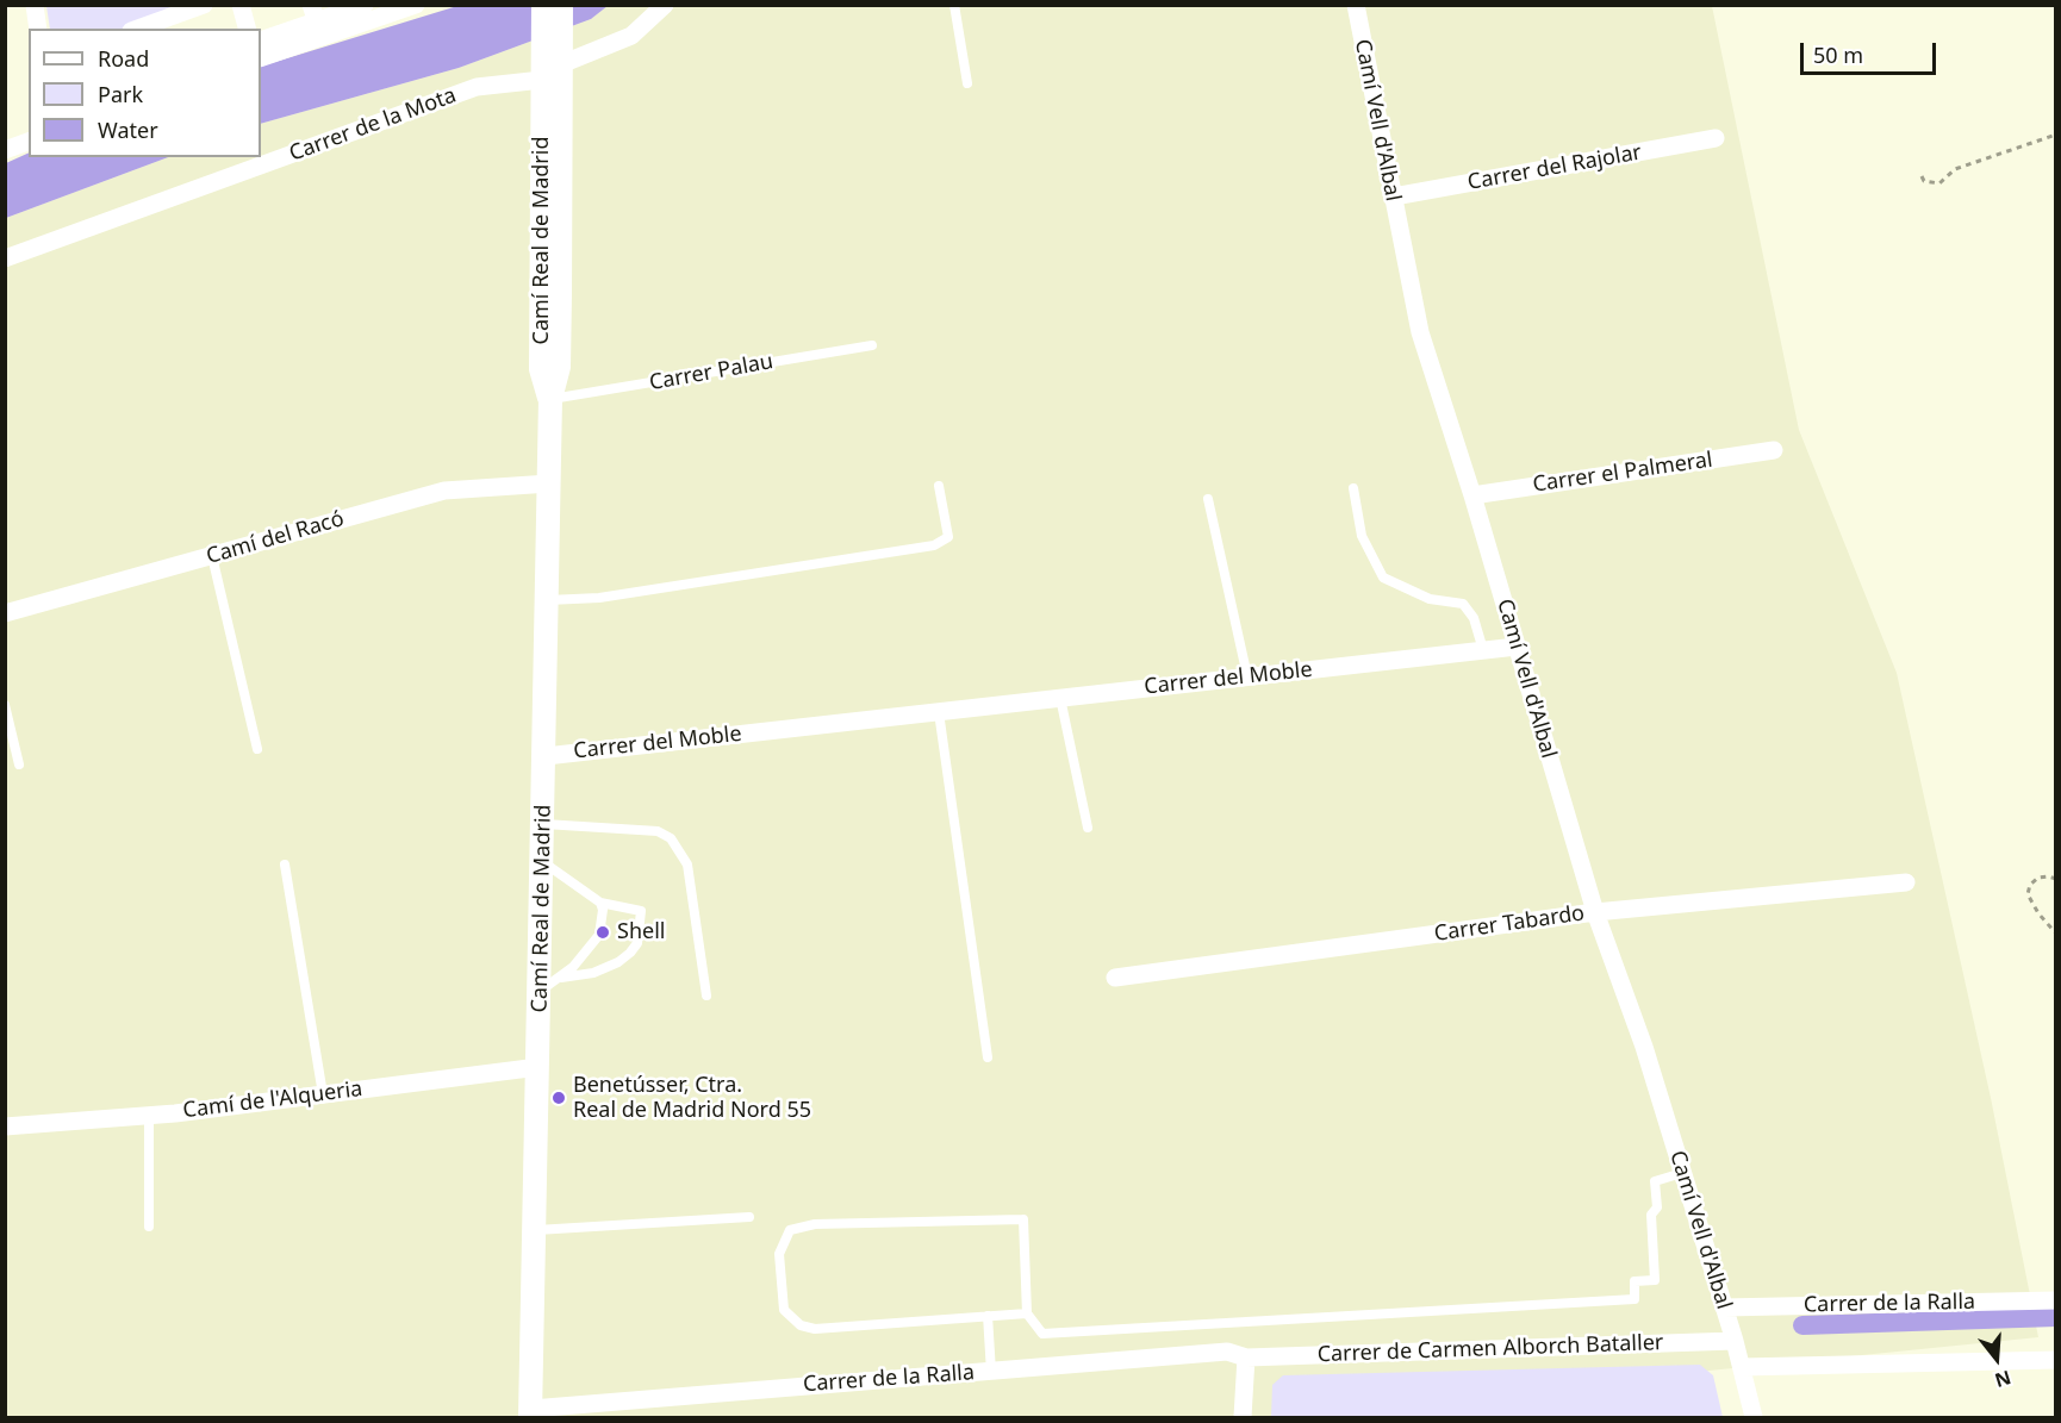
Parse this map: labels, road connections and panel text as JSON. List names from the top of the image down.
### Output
{
  "streets": {
    "street": [
      "Camí Vell d'Albal",
      "Carrer de la Mota",
      "Carrer del Rajolar",
      "Camí Real de Madrid",
      "Carrer el Palmeral",
      "Camí del Racó",
      "Carrer del Moble",
      "Carrer Tabardo",
      "Camí de l'Alqueria",
      "Carrer de la Ralla",
      "Carrer de Carmen Alborch Bataller"
    ],
    "lane": ["Carrer Palau"]
  },
  "crossings": [
    ["Camí Vell d'Albal", "Carrer del Rajolar"],
    ["Camí Vell d'Albal", "Carrer el Palmeral"],
    ["Camí Vell d'Albal", "Carrer del Moble"],
    ["Camí Vell d'Albal", "Carrer Tabardo"],
    ["Camí Vell d'Albal", "Carrer de la Ralla"],
    ["Camí Vell d'Albal", "Carrer de Carmen Alborch Bataller"],
    ["Carrer de la Mota", "Camí Real de Madrid"],
    ["Camí Real de Madrid", "Carrer Palau"],
    ["Camí Real de Madrid", "Camí del Racó"],
    ["Camí Real de Madrid", "Carrer del Moble"],
    ["Camí Real de Madrid", "Camí de l'Alqueria"],
    ["Camí Real de Madrid", "Carrer de la Ralla"],
    ["Carrer de la Ralla", "Carrer de Carmen Alborch Bataller"]
  ],
  "places": ["Shell", "Benetússer, Ctra. Real de Madrid Nord 55"],
  "legend": ["Road", "Park", "Water"],
  "scale_bar": "50 m",
  "north": "bottom"
}
